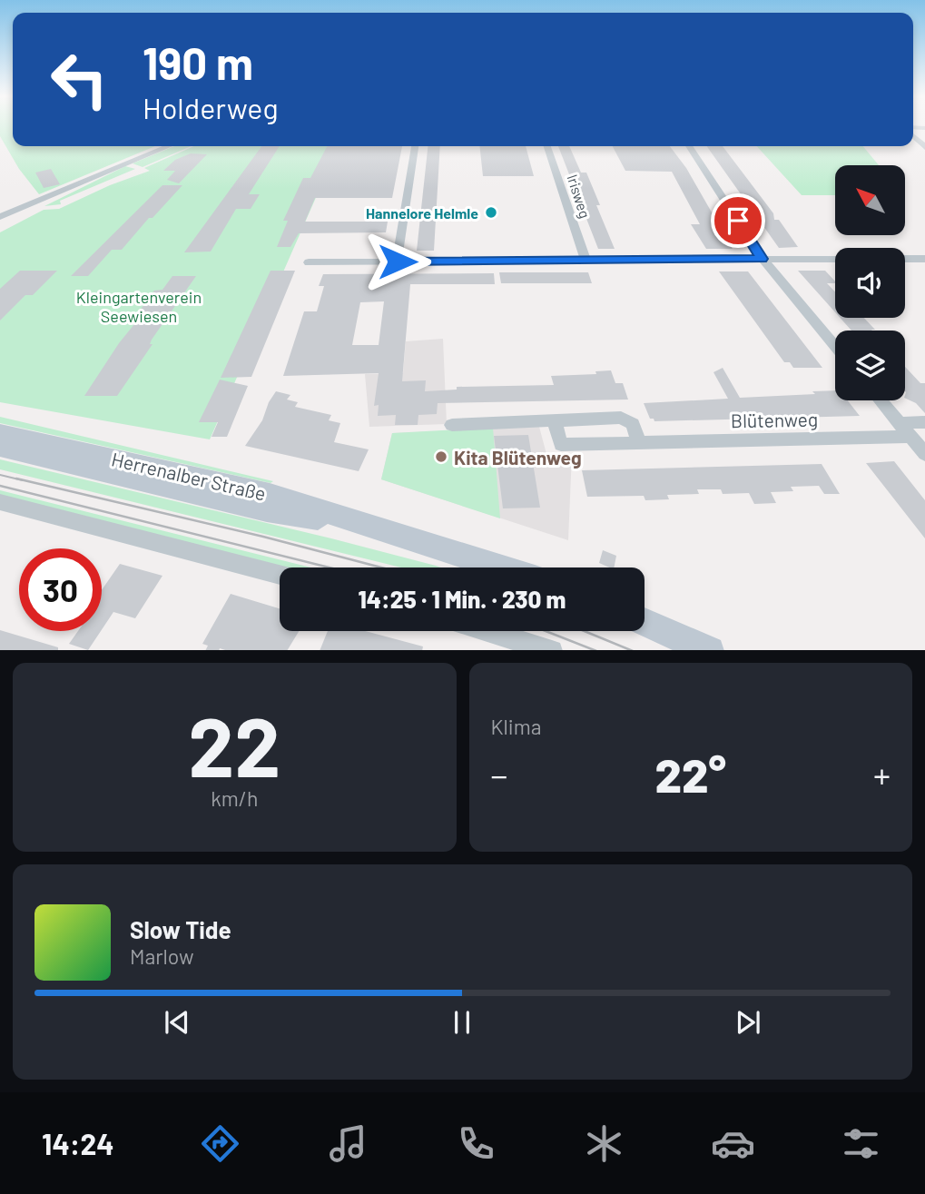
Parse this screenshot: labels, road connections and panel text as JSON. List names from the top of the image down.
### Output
{
  "streets": {
    "main road": ["Herrenalber Straße"],
    "street": ["Irisweg", "Blütenweg"]
  },
  "parks": ["Kleingartenverein Seewiesen"],
  "places": ["Hannelore Helmle", "Kita Blütenweg"],
  "north": "top left",
  "page": {
    "turn": ["190 m", "Holderweg"],
    "limit": "30",
    "trip": "14:25 · 1 Min. · 230 m",
    "tile": [
      ["22", "km/h"],
      "Klima"
    ],
    "heat": ["−", "22°", "+"],
    "song": ["Slow Tide", "Marlow"],
    "tabs": "14:24"
  }
}
